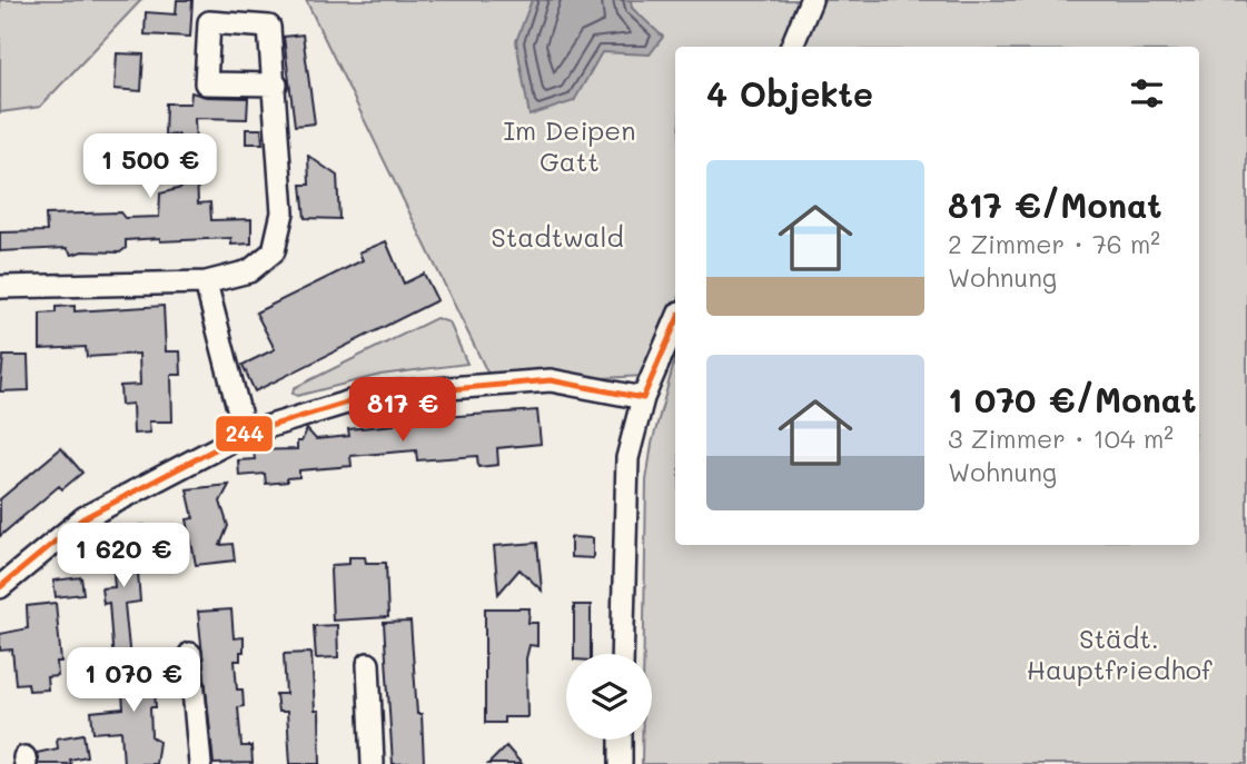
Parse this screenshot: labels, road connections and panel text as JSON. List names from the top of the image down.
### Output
{
  "parks": ["Im Deipen Gatt", "Stadtwald", "Städt. Hauptfriedhof"],
  "lines": ["transit line 244"],
  "page": {
    "heading": "4 Objekte",
    "price": [
      "1 500 €",
      "817 €",
      "1 620 €",
      "1 070 €"
    ],
    "list": [
      {
        "name": "817 €/Monat",
        "note": "2 Zimmer · 76 m² · Wohnung"
      },
      {
        "name": "1 070 €/Monat",
        "note": "3 Zimmer · 104 m² · Wohnung"
      }
    ]
  }
}
